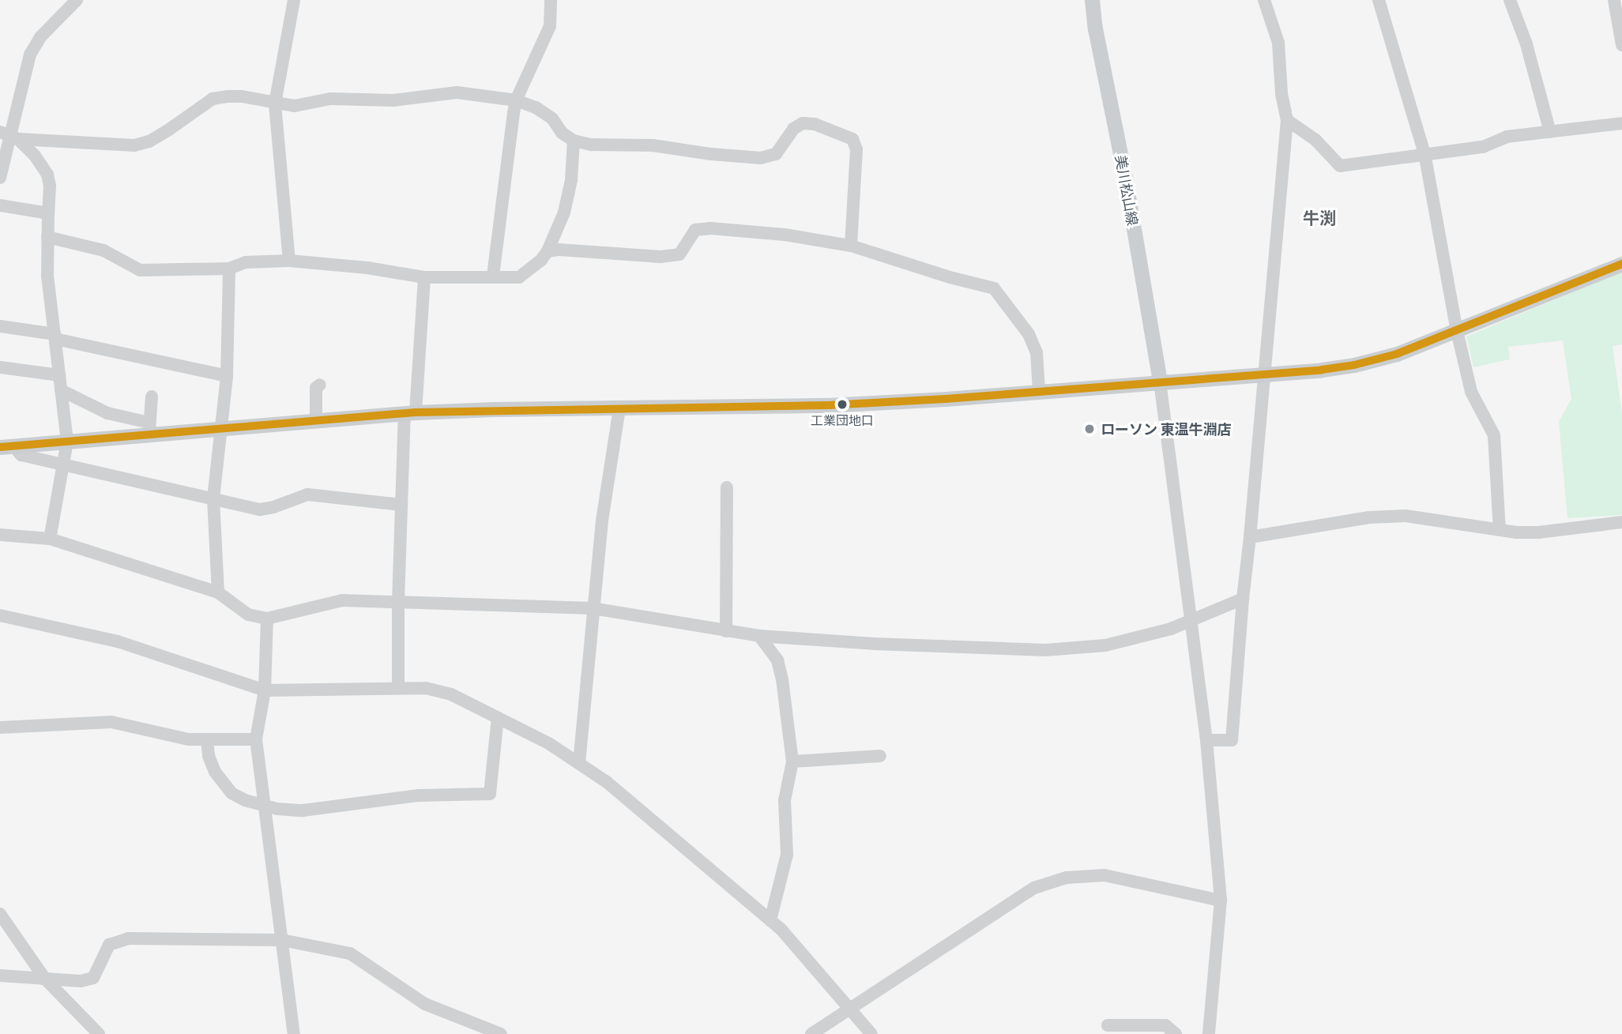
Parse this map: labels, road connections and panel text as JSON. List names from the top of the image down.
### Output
{
  "streets": {
    "main road": ["美川松山線"]
  },
  "districts": ["牛渕"],
  "places": ["工業団地口", "ローソン 東温牛淵店"]
}
